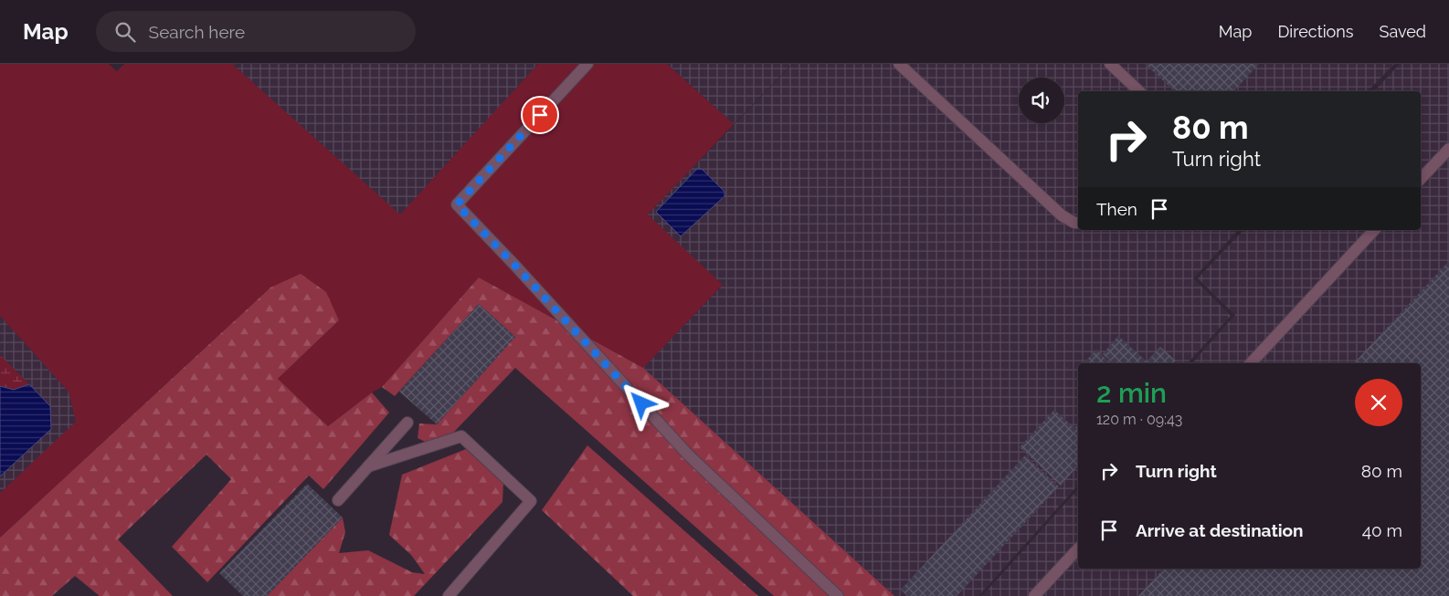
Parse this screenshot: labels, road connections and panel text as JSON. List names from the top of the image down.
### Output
{
  "page": {
    "header": "Map",
    "search": "Search here",
    "nav": ["Map", "Directions", "Saved"],
    "turn": ["80 m", "Turn right"],
    "then": "Then",
    "heading": ["2 min", "120 m · 09:43"],
    "list": [
      {
        "name": "Turn right",
        "value": "80 m"
      },
      {
        "name": "Arrive at destination",
        "value": "40 m"
      }
    ]
  }
}
